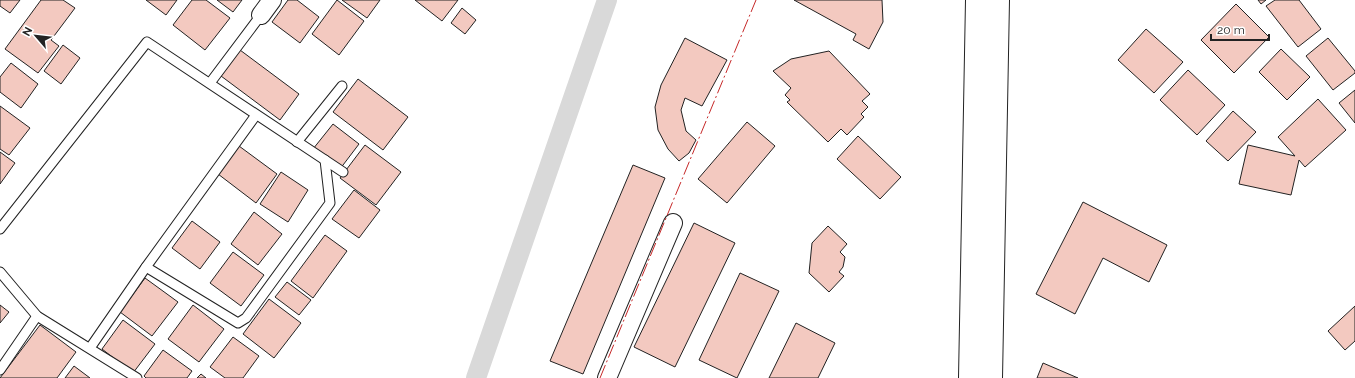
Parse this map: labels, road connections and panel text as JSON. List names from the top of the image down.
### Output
{
  "scale_bar": "20 m",
  "north": "top left"
}
